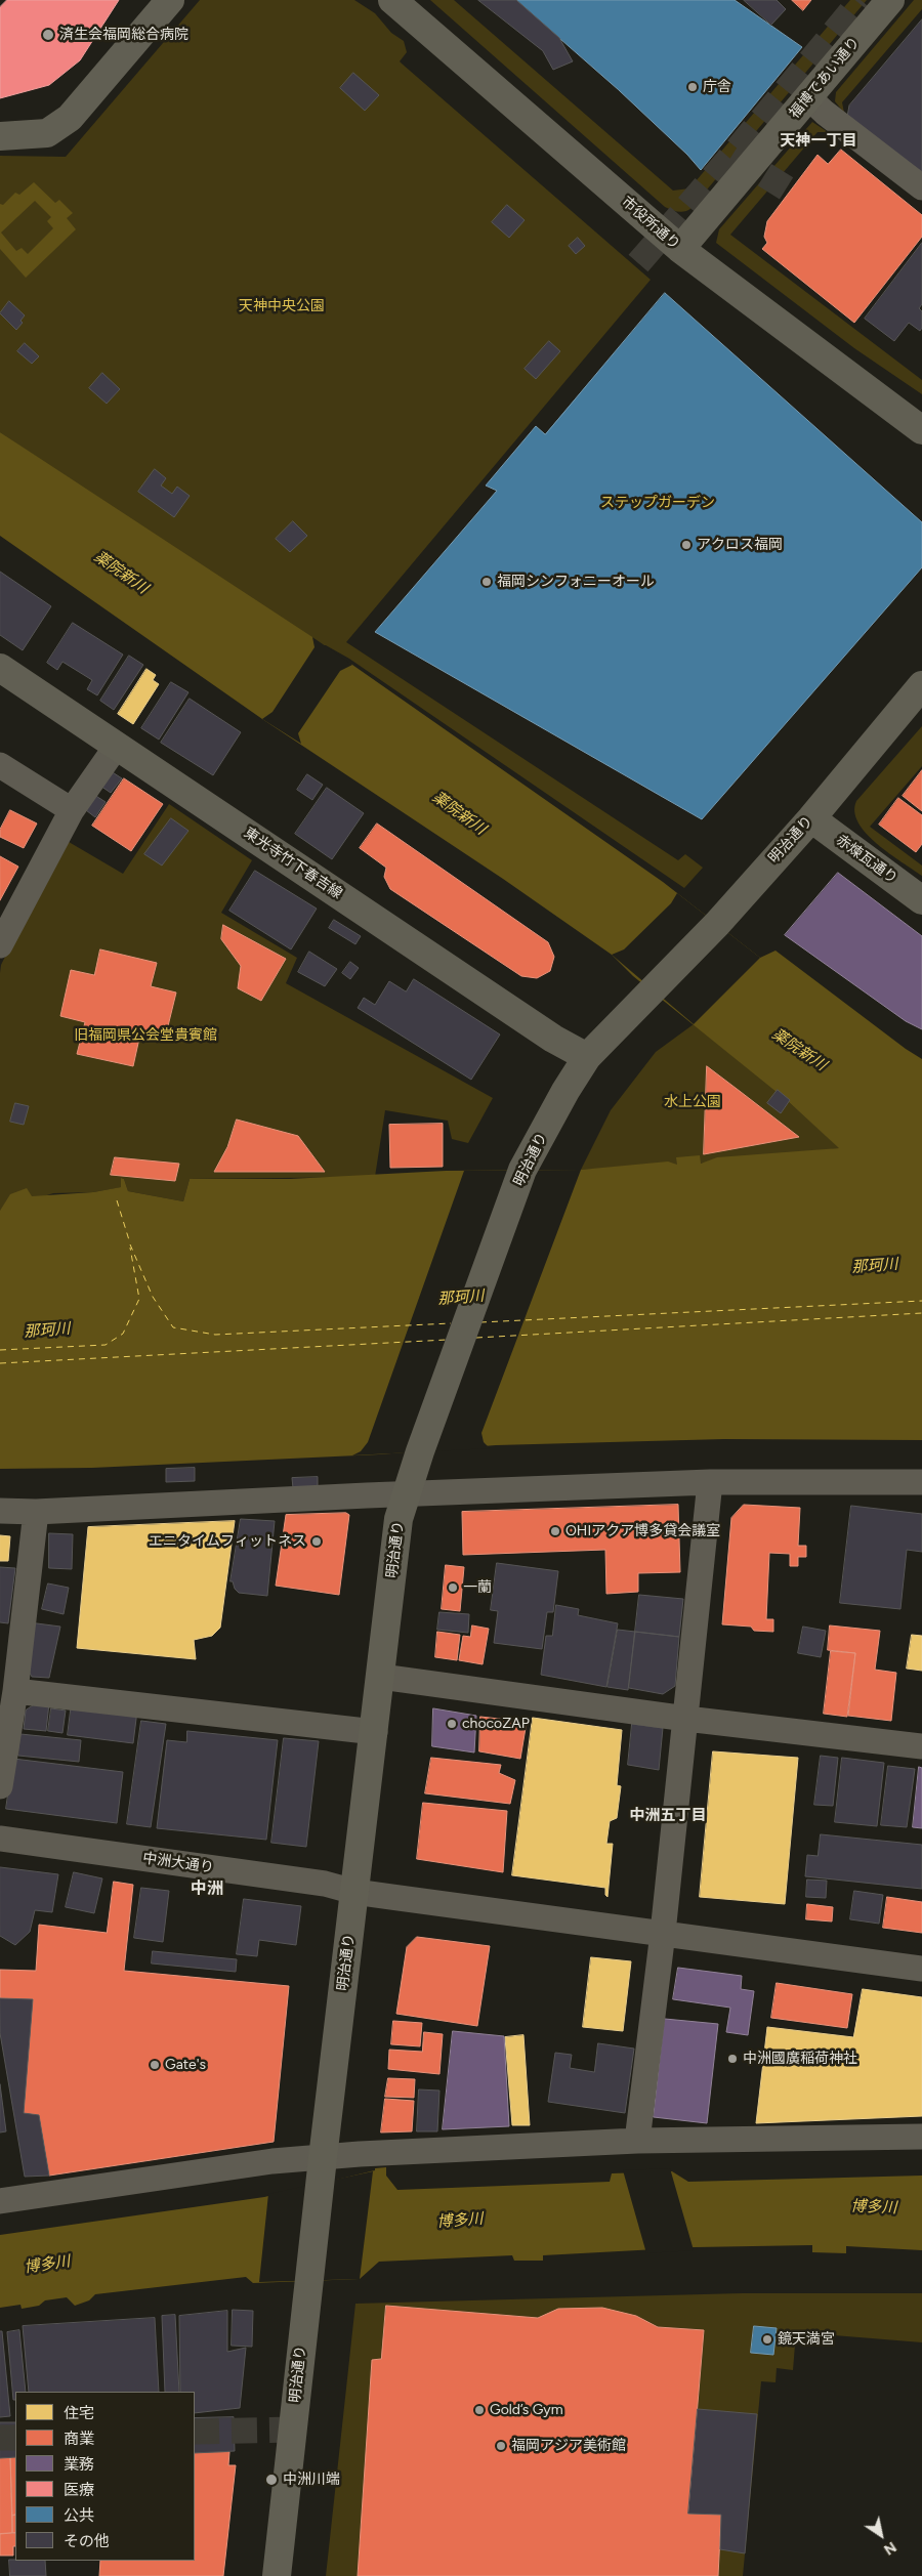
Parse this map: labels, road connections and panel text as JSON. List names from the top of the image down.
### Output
{
  "streets": {
    "street": [
      "福博であい通り",
      "市役所通り",
      "明治通り",
      "赤煉瓦通り",
      "東光寺竹下春吉線",
      "中洲大通り"
    ]
  },
  "crossings": [
    ["福博であい通り", "市役所通り"],
    ["明治通り", "赤煉瓦通り"],
    ["明治通り", "東光寺竹下春吉線"],
    ["明治通り", "中洲大通り"]
  ],
  "districts": ["天神一丁目", "中洲五丁目", "中洲"],
  "water": ["薬院新川", "那珂川", "博多川"],
  "parks": [
    "天神中央公園",
    "ステップガーデン",
    "旧福岡県公会堂貴賓館",
    "水上公園"
  ],
  "places": [
    "済生会福岡総合病院",
    "庁舎",
    "アクロス福岡",
    "福岡シンフォニーオール",
    "OHIアクア博多貸会議室",
    "エニタイムフィットネス",
    "一蘭",
    "chocoZAP",
    "中洲國廣稲荷神社",
    "Gate's",
    "鏡天満宮",
    "Gold’s Gym",
    "福岡アジア美術館",
    "中洲川端"
  ],
  "legend": [
    "住宅",
    "商業",
    "業務",
    "医療",
    "公共",
    "その他"
  ],
  "north": "bottom right"
}
